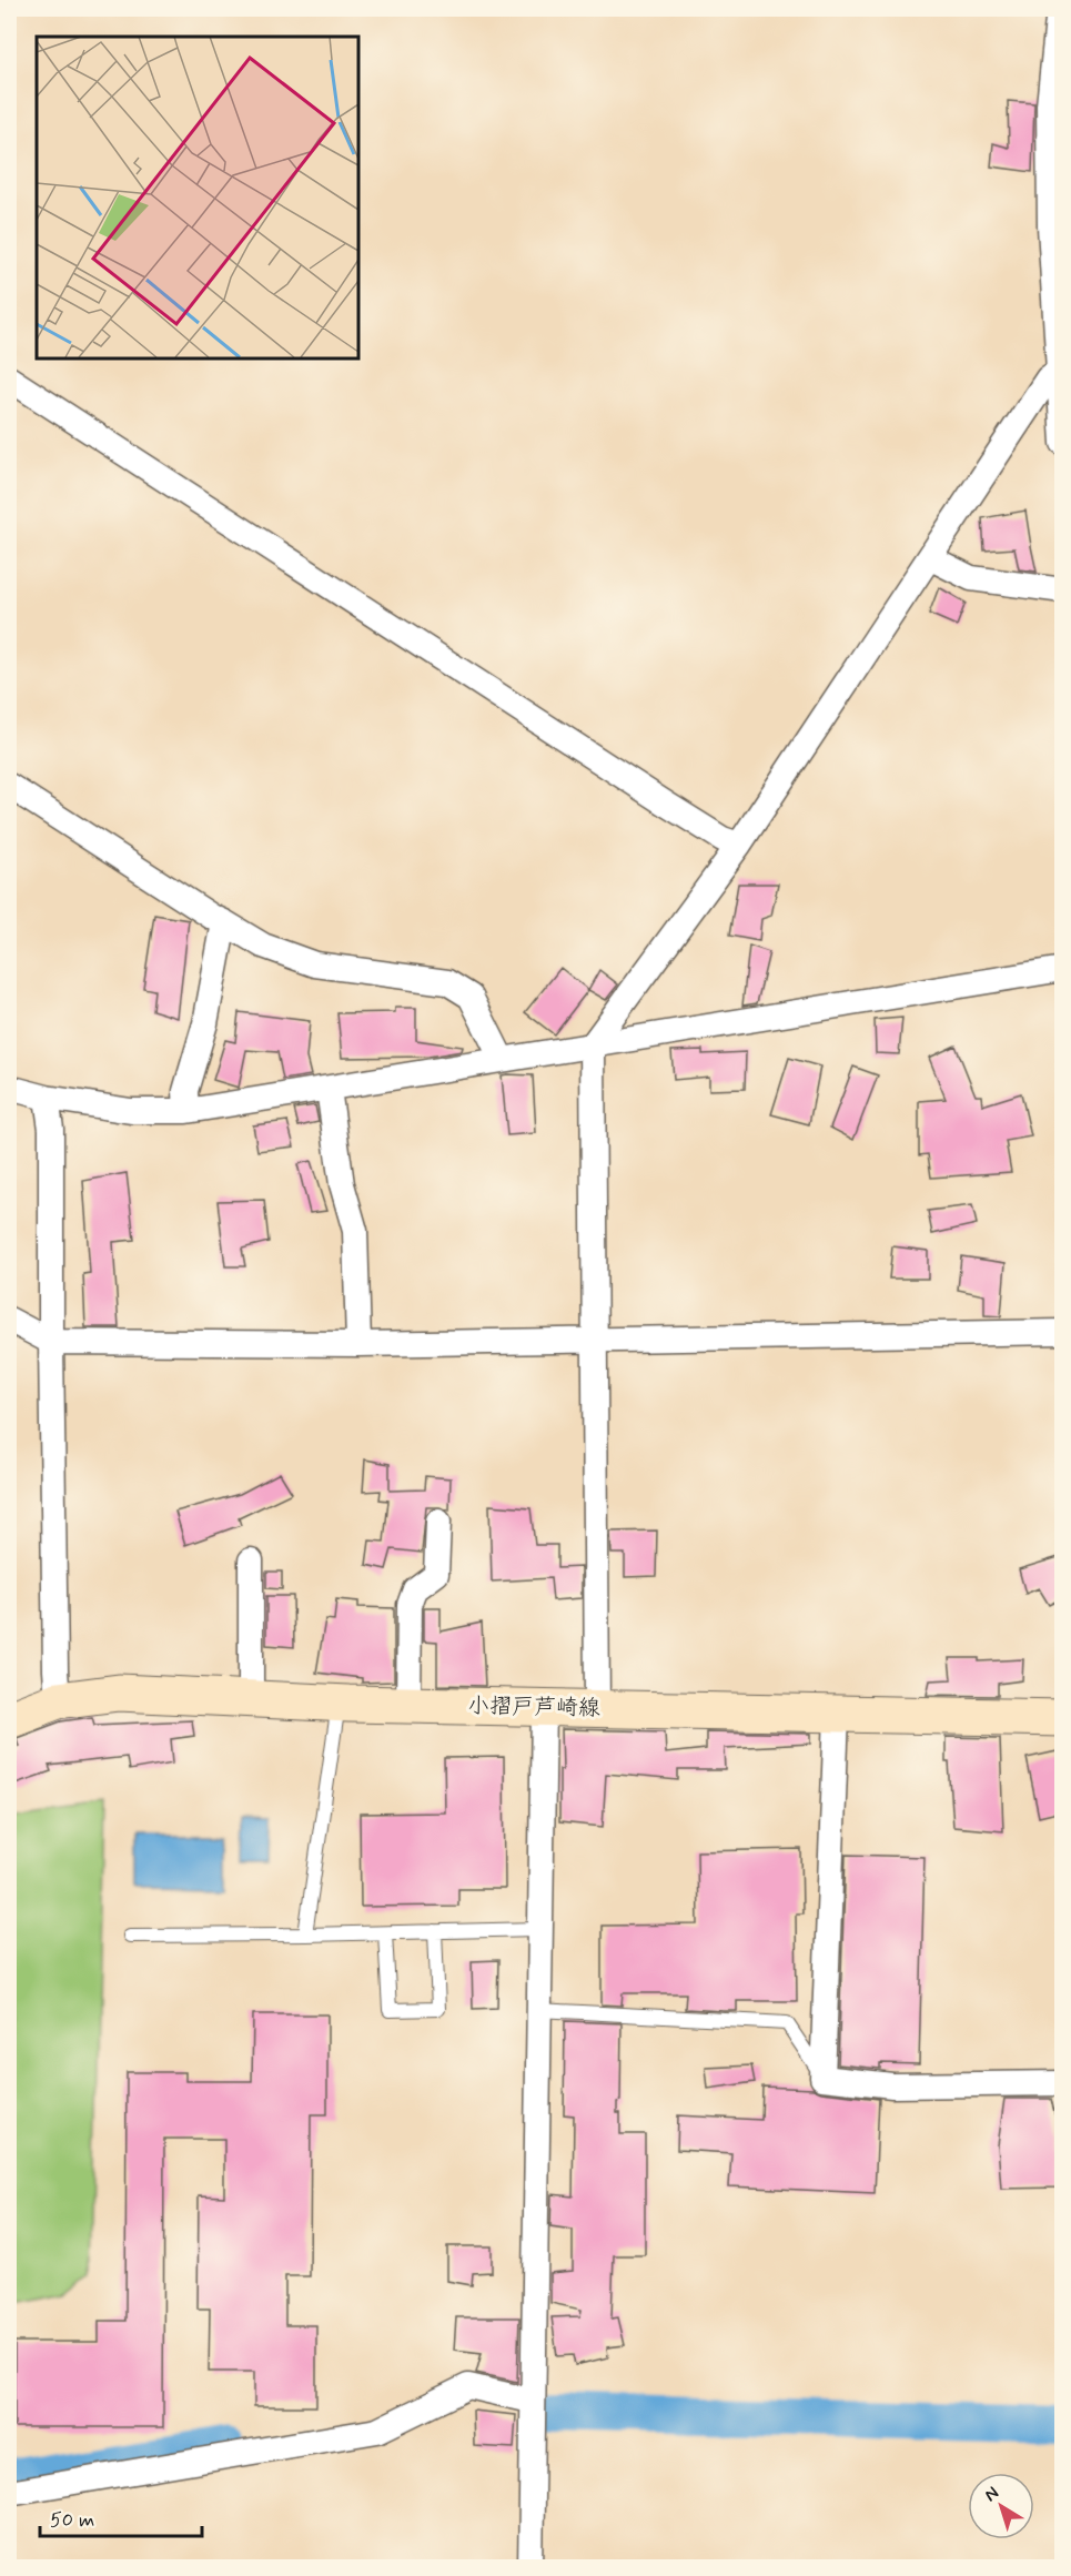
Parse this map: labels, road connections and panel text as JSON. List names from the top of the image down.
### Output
{
  "streets": {
    "main road": ["小摺戸芦崎線"]
  },
  "scale_bar": "50 m",
  "north": "top left"
}
